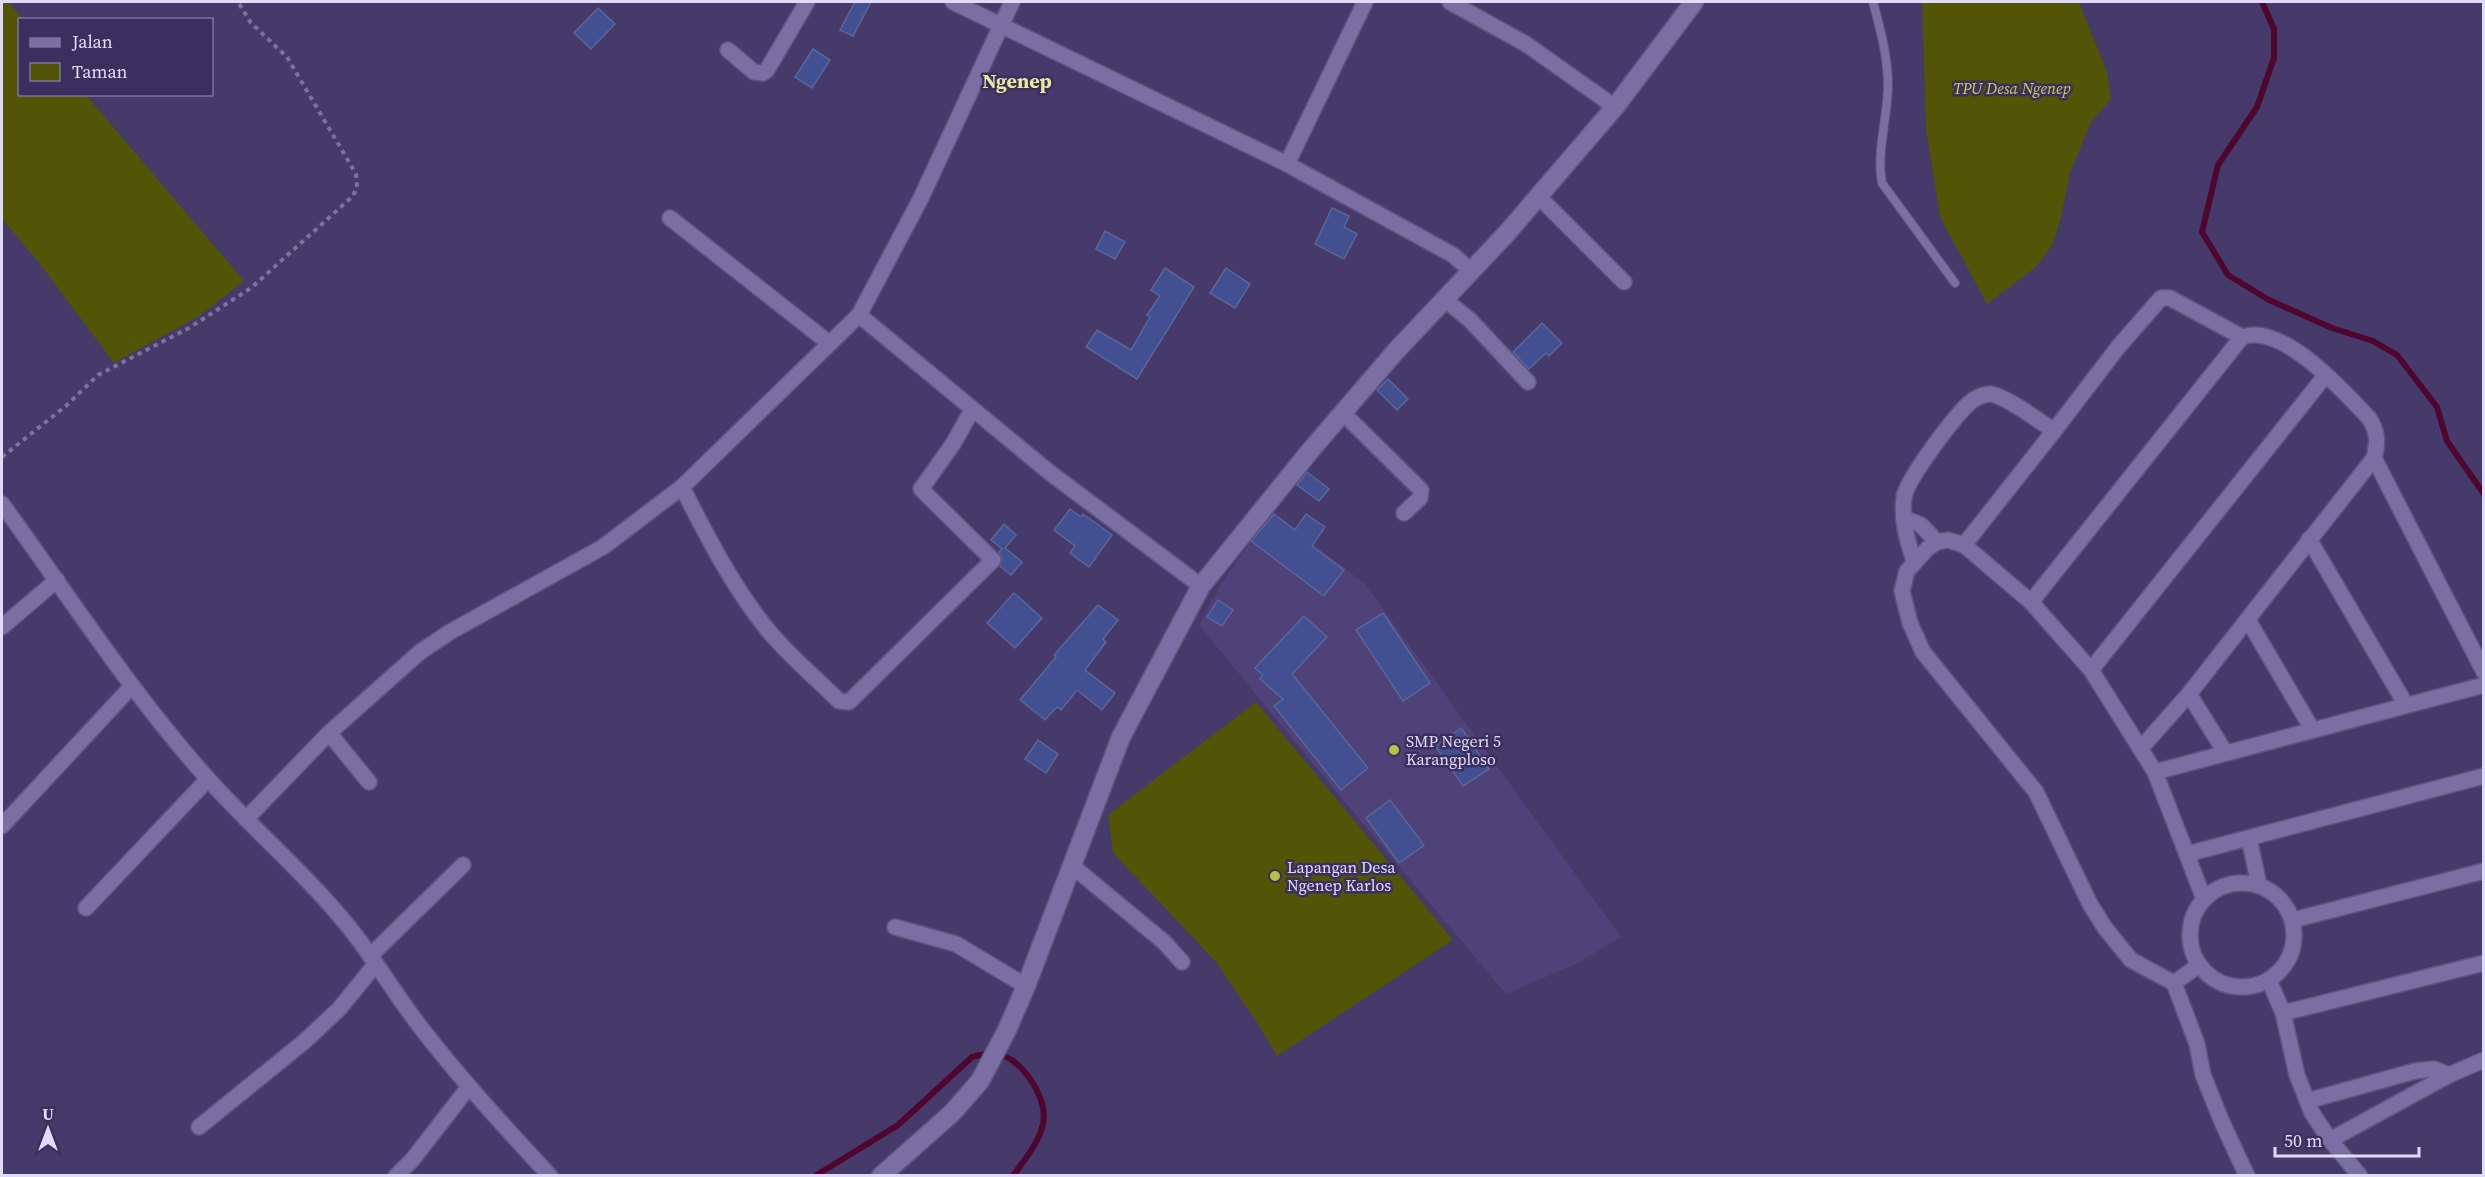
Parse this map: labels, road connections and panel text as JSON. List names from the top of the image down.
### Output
{
  "districts": ["Ngenep"],
  "parks": ["TPU Desa Ngenep"],
  "places": ["SMP Negeri 5 Karangploso", "Lapangan Desa Ngenep Karlos"],
  "legend": ["Jalan", "Taman"],
  "scale_bar": "50 m",
  "north": "top"
}
